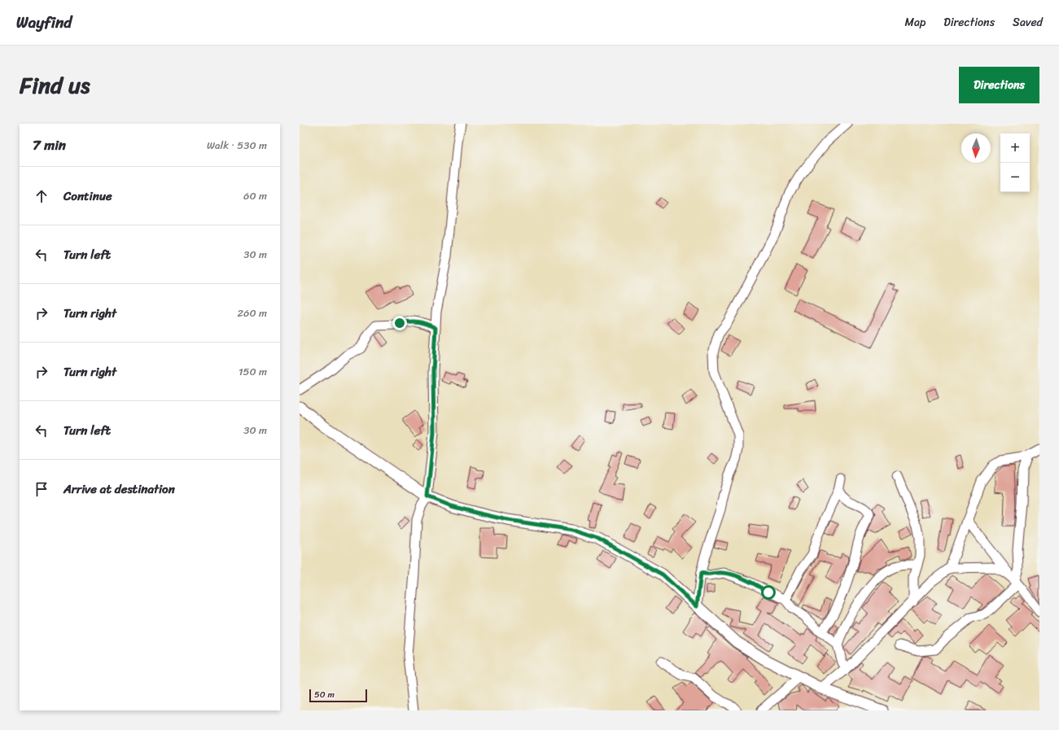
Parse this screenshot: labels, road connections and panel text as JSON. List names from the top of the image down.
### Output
{
  "scale_bar": "50 m",
  "north": "bottom",
  "page": {
    "header": "Wayfind",
    "nav": ["Map", "Directions", "Saved"],
    "title": "Find us",
    "buttons": "Directions",
    "heading": ["7 min", "Walk · 530 m"],
    "map_buttons": ["+", "−"],
    "list": [
      ["Continue", "60 m"],
      ["Turn left", "30 m"],
      ["Turn right", "260 m"],
      ["Turn right", "150 m"],
      ["Turn left", "30 m"],
      "Arrive at destination"
    ],
    "scale": "50 m"
  }
}
